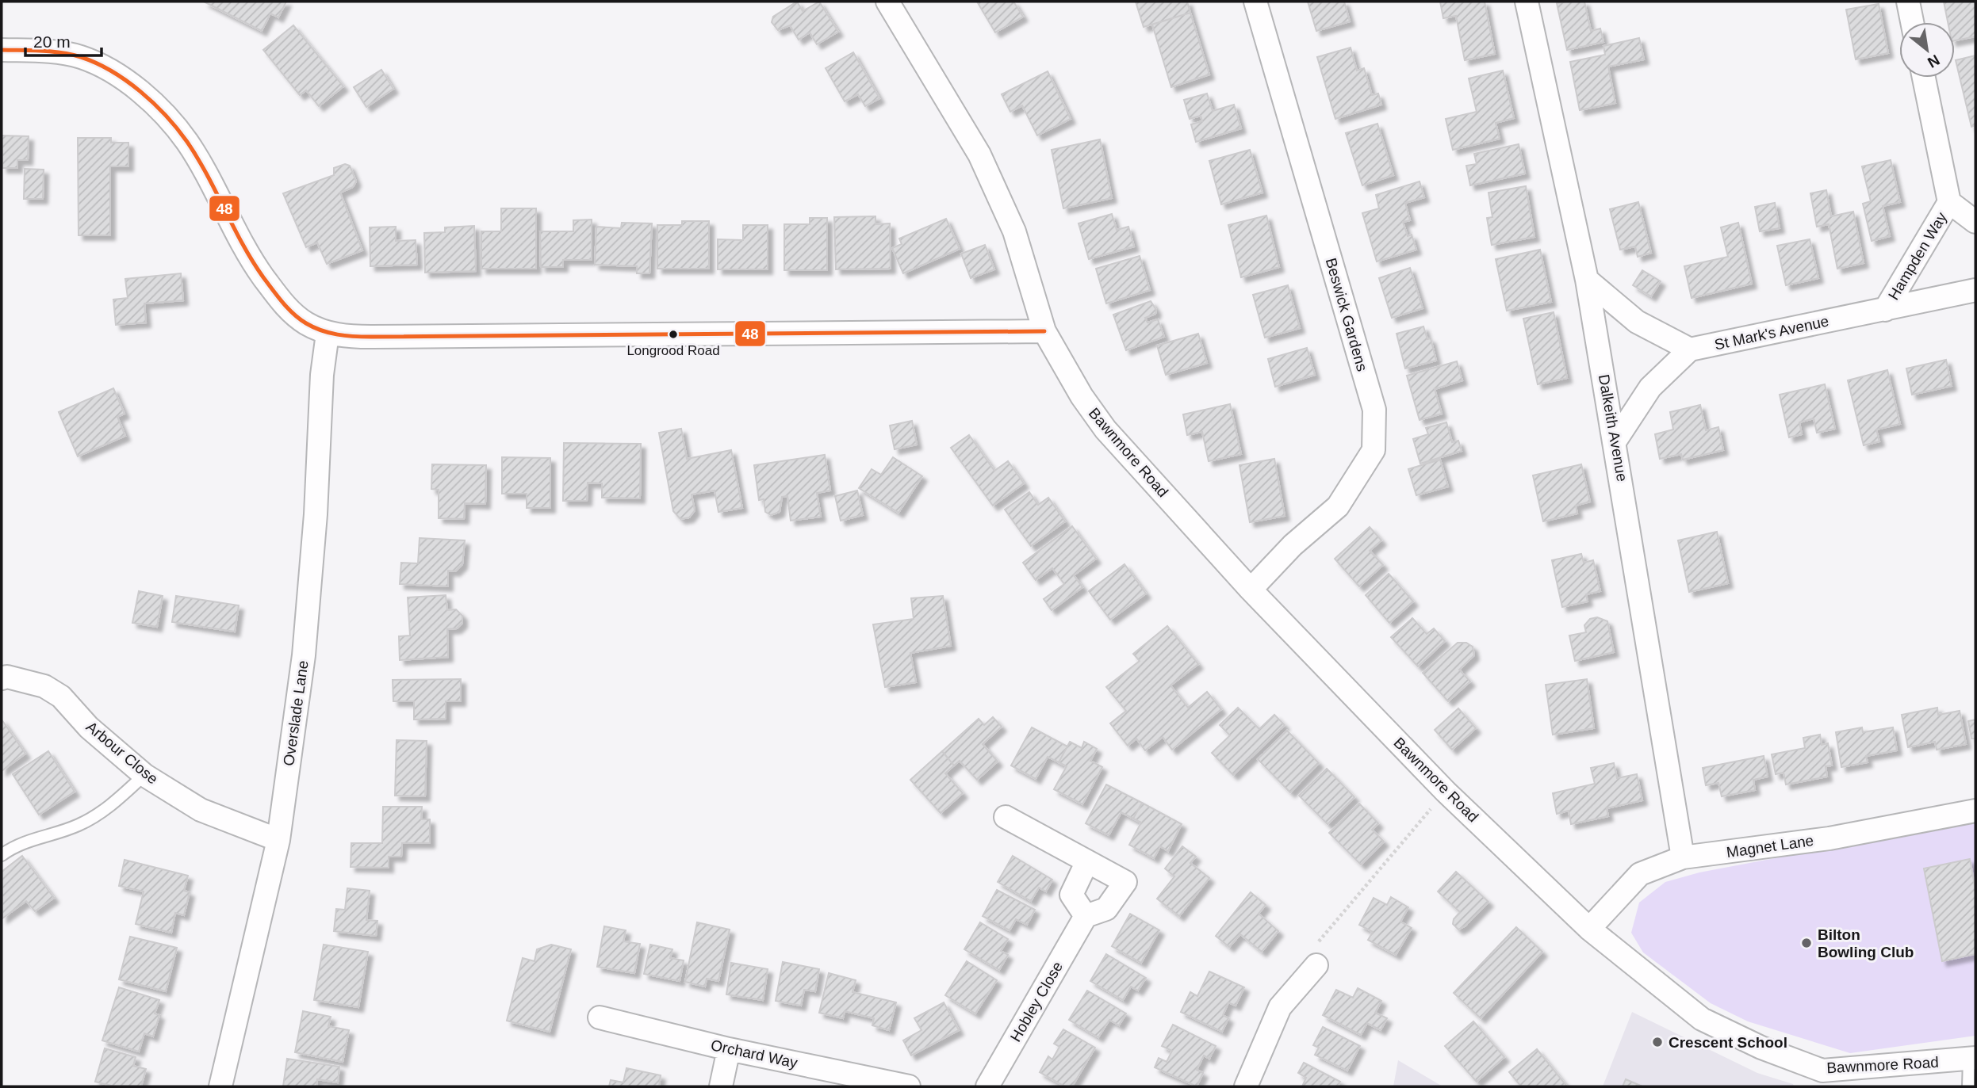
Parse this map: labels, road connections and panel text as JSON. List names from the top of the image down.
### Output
{
  "streets": {
    "street": [
      "Hampden Way",
      "Beswick Gardens",
      "St Mark's Avenue",
      "Dalkeith Avenue",
      "Bawnmore Road",
      "Overslade Lane",
      "Arbour Close",
      "Magnet Lane",
      "Hobley Close",
      "Orchard Way"
    ]
  },
  "crossings": [
    ["Hampden Way", "St Mark's Avenue"],
    ["Beswick Gardens", "Bawnmore Road"],
    ["Dalkeith Avenue", "Magnet Lane"],
    ["Bawnmore Road", "Magnet Lane"],
    ["Overslade Lane", "Arbour Close"]
  ],
  "places": ["Longrood Road", "Bilton Bowling Club", "Crescent School"],
  "lines": ["transit line 48"],
  "scale_bar": "20 m",
  "north": "bottom right"
}
